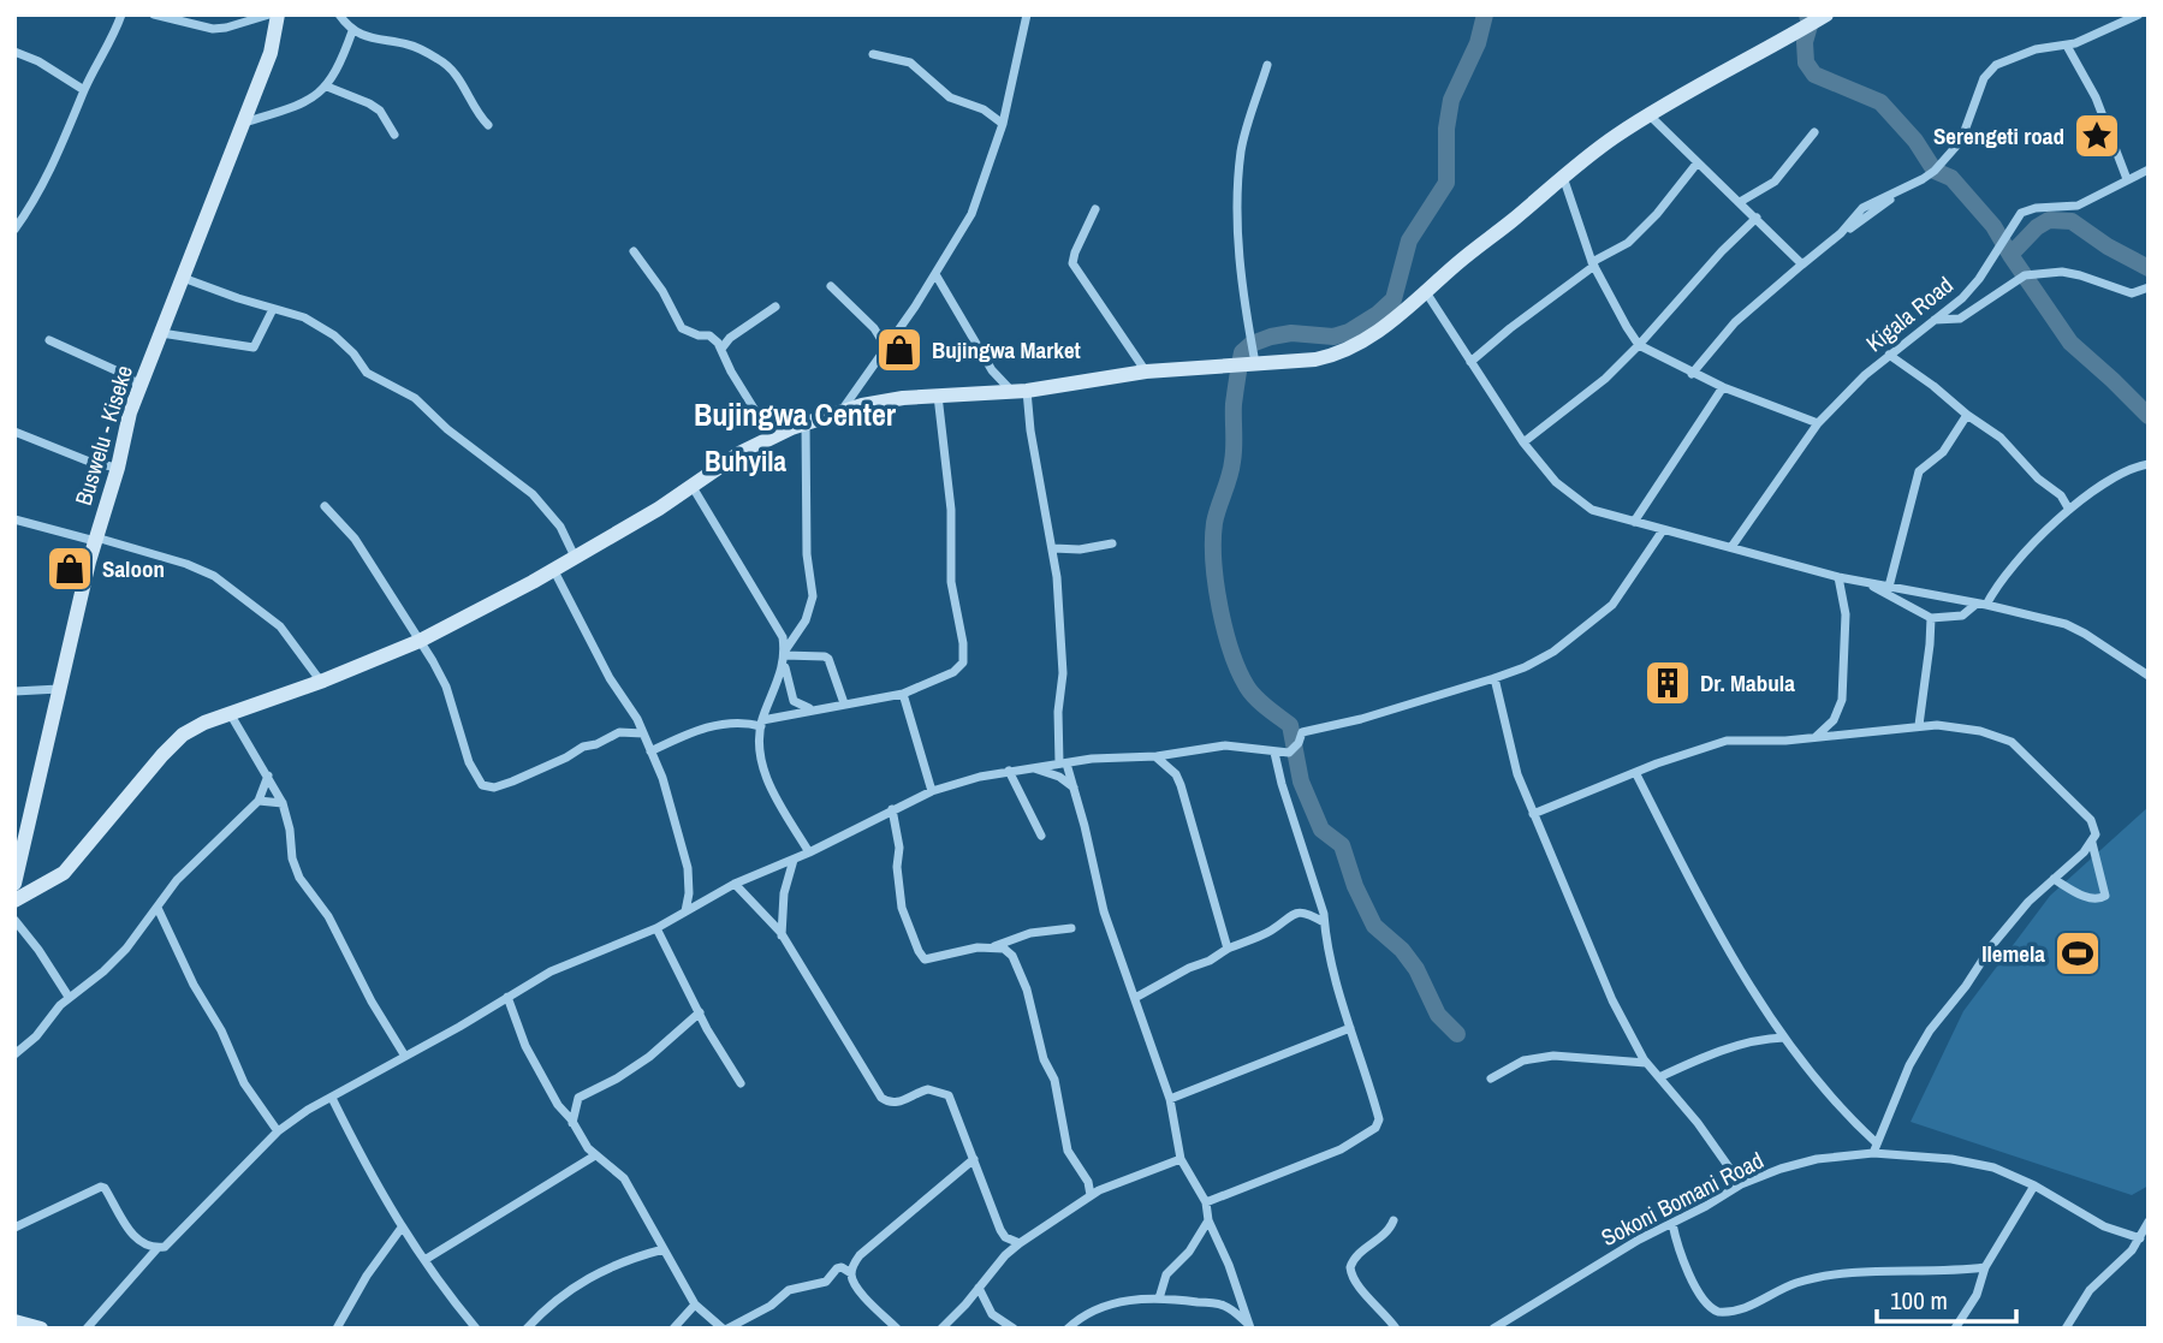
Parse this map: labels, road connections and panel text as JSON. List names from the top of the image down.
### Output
{
  "streets": {
    "street": ["Kigala Road", "Buswelu - Kiseke", "Sokoni Bomani Road"]
  },
  "districts": ["Bujingwa Center", "Buhyila"],
  "places": {
    "place": ["Serengeti road"],
    "shop": ["Bujingwa Market", "Saloon"],
    "building": ["Dr. Mabula"],
    "sports": ["Ilemela"]
  },
  "scale_bar": "100 m"
}
